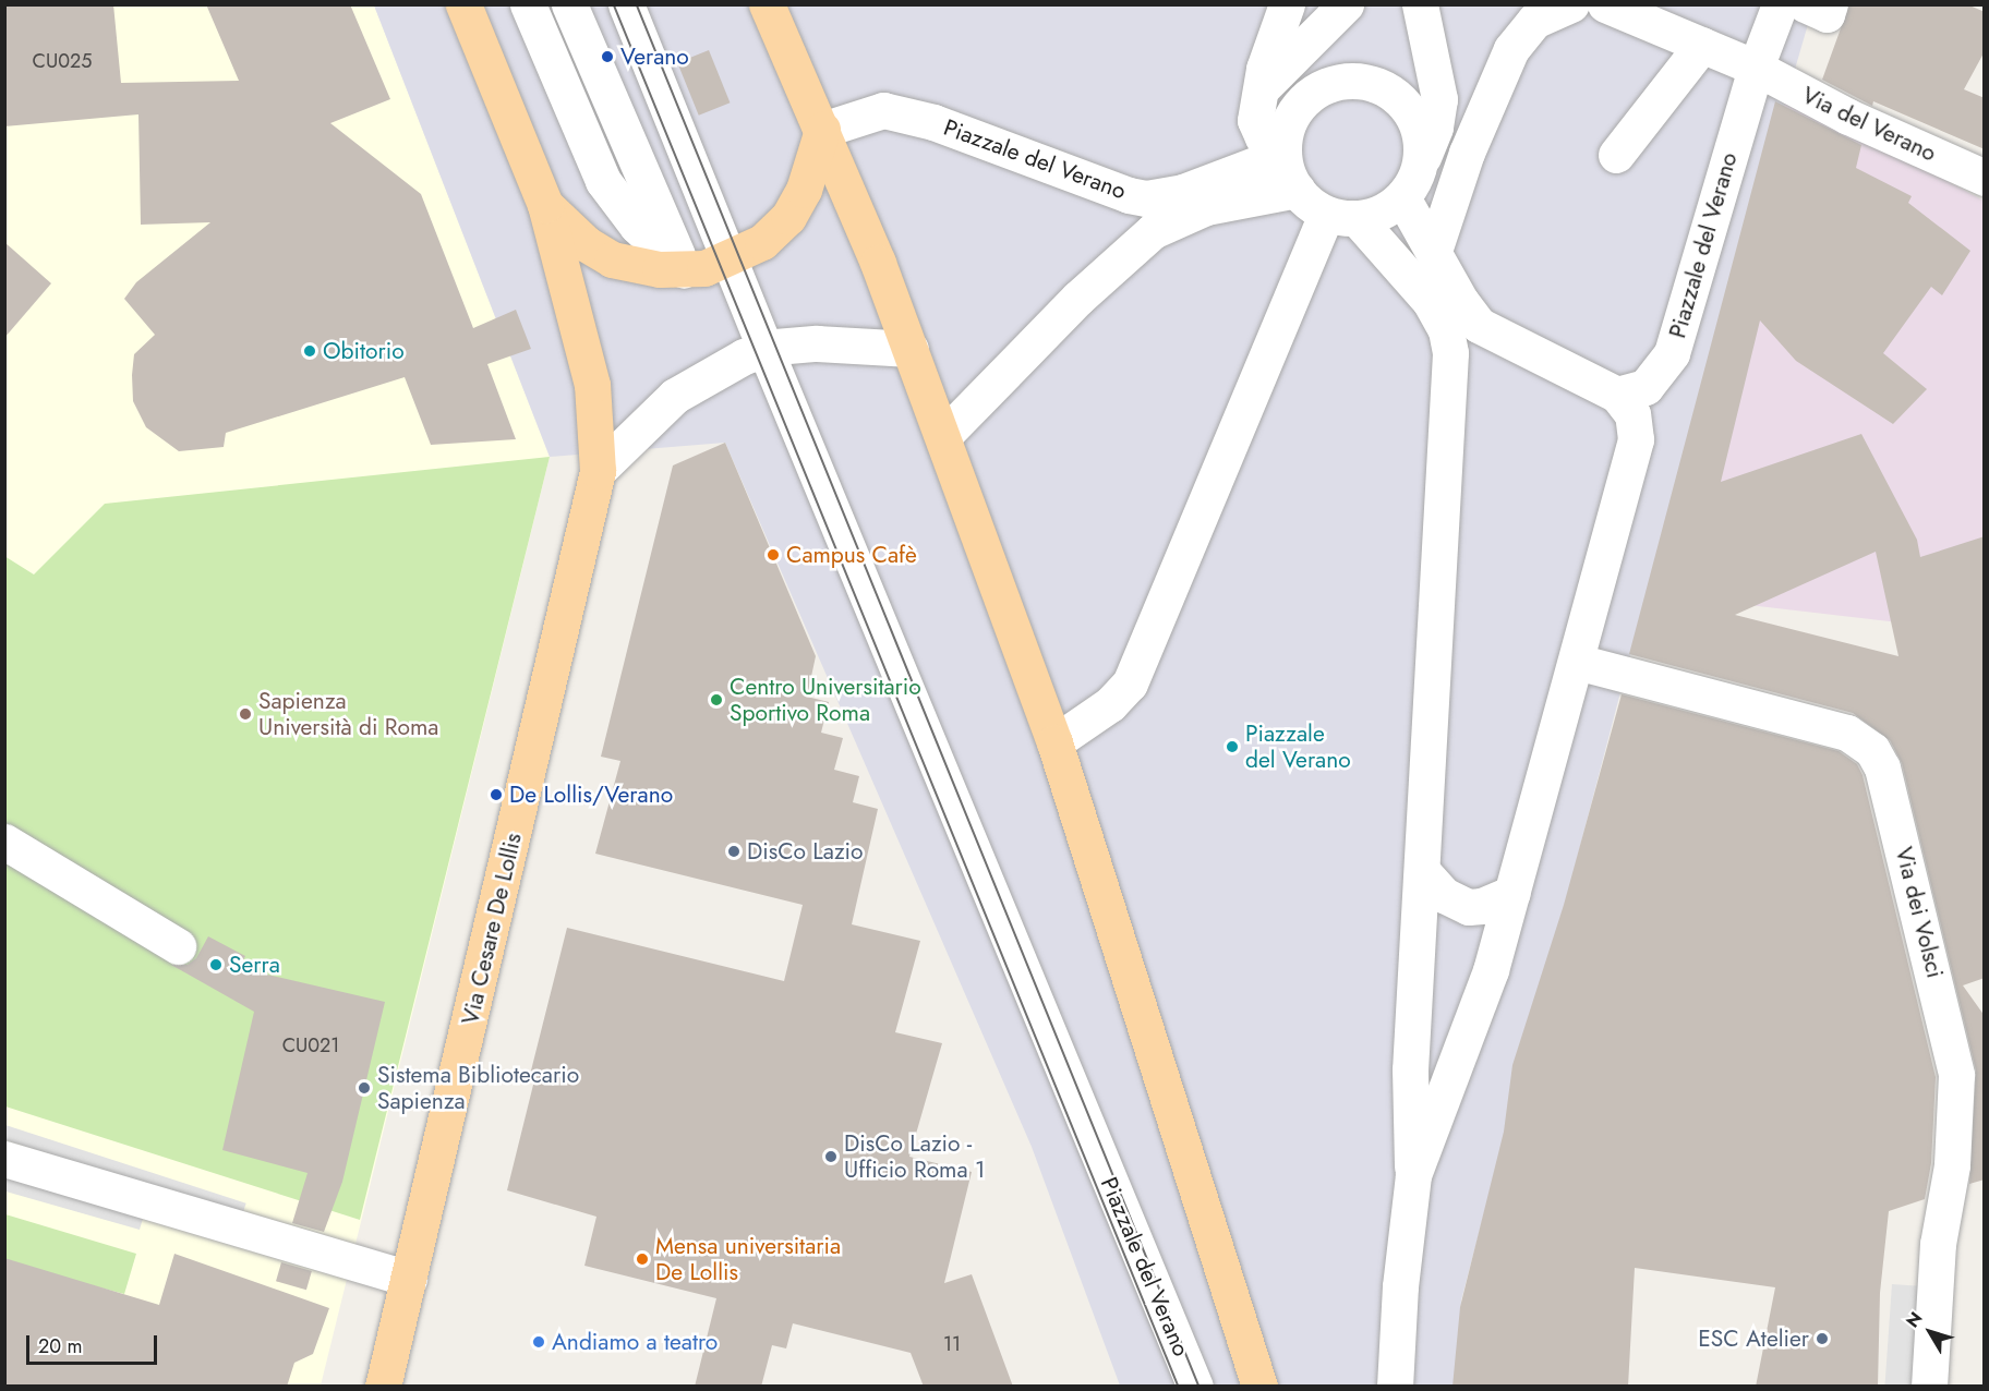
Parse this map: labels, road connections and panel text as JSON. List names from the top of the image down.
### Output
{
  "streets": {
    "main road": ["Via Cesare De Lollis"],
    "street": ["Via del Verano", "Piazzale del Verano", "Via dei Volsci"]
  },
  "crossings": [
    ["Via del Verano", "Piazzale del Verano"]
  ],
  "places": [
    "Verano",
    "Obitorio",
    "Campus Cafè",
    "Centro Universitario Sportivo Roma",
    "Sapienza Università di Roma",
    "Piazzale del Verano",
    "De Lollis/Verano",
    "DisCo Lazio",
    "Serra",
    "Sistema Bibliotecario Sapienza",
    "DisCo Lazio - Ufficio Roma 1",
    "Mensa universitaria De Lollis",
    "ESC Atelier",
    "Andiamo a teatro"
  ],
  "house_numbers": ["CU025", "CU021", "11"],
  "scale_bar": "20 m",
  "north": "top left"
}
